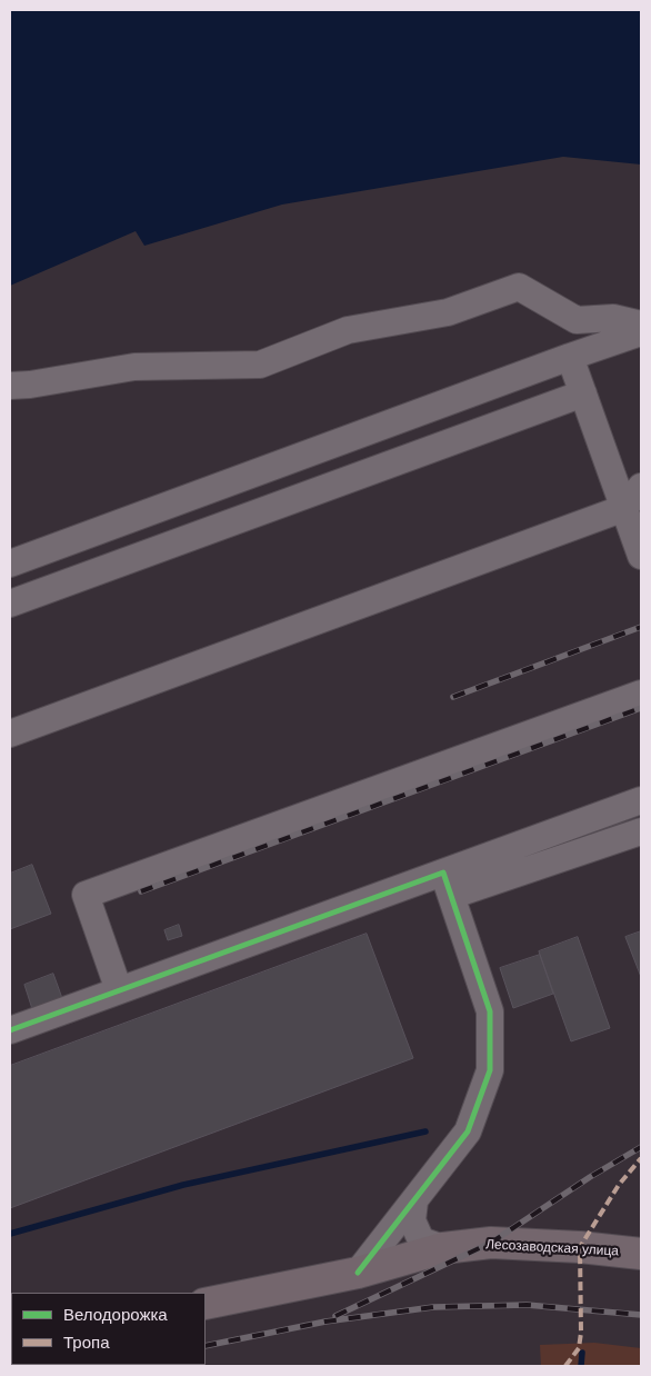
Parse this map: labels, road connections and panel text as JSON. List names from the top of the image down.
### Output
{
  "streets": {
    "main road": ["Лесозаводская улица"]
  },
  "legend": ["Велодорожка", "Тропа"]
}
